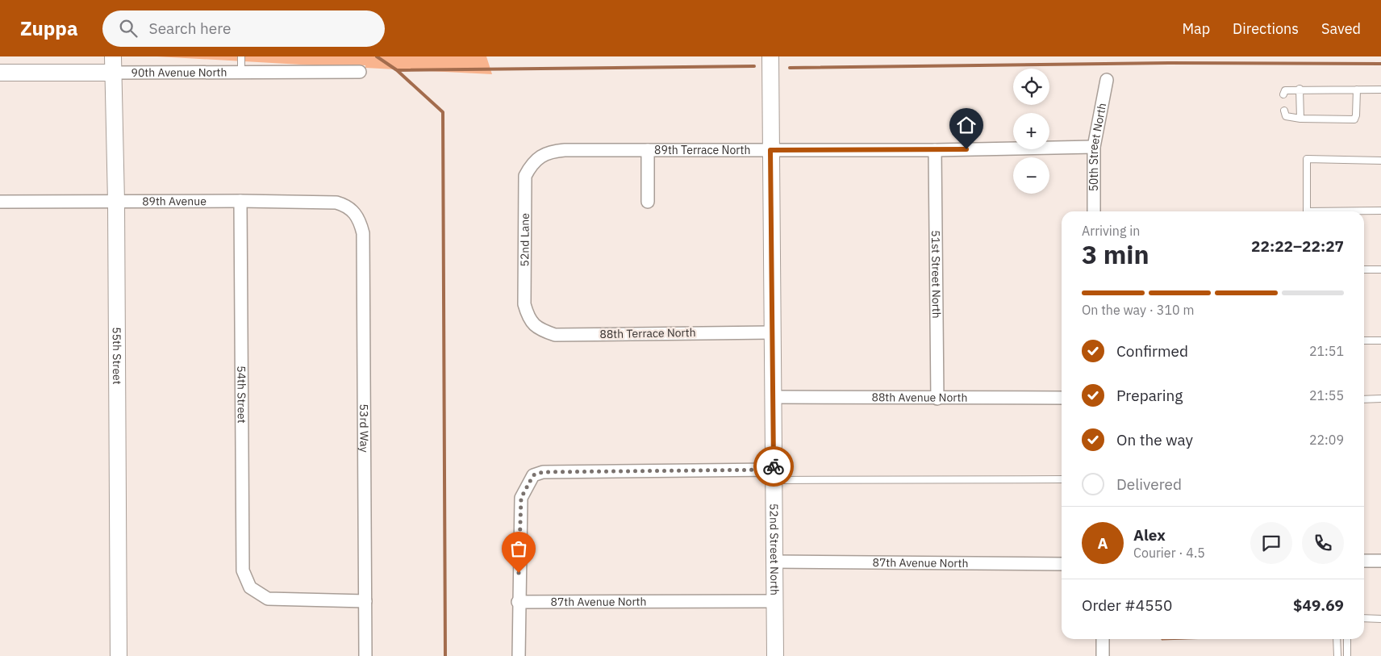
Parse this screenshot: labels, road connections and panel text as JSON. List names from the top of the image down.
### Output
{
  "streets": {
    "street": [
      "90th Avenue North",
      "50th Street North",
      "89th Terrace North",
      "89th Avenue",
      "52nd Lane",
      "51st Street North",
      "88th Terrace North",
      "55th Street",
      "54th Street",
      "88th Avenue North",
      "53rd Way",
      "52nd Street North",
      "87th Avenue North"
    ]
  },
  "crossings": [
    ["90th Avenue North", "55th Street"],
    ["50th Street North", "89th Terrace North"],
    ["89th Terrace North", "52nd Lane"],
    ["89th Terrace North", "51st Street North"],
    ["89th Terrace North", "52nd Street North"],
    ["89th Avenue", "55th Street"],
    ["89th Avenue", "54th Street"],
    ["89th Avenue", "53rd Way"],
    ["52nd Lane", "88th Terrace North"],
    ["51st Street North", "88th Avenue North"],
    ["88th Terrace North", "52nd Street North"],
    ["54th Street", "53rd Way"],
    ["88th Avenue North", "52nd Street North"],
    ["52nd Street North", "87th Avenue North"]
  ],
  "page": {
    "header": "Zuppa",
    "search": "Search here",
    "nav": ["Map", "Directions", "Saved"],
    "map_buttons": ["+", "−"],
    "heading": ["3 min", "Arriving in", "22:22–22:27"],
    "panel": [
      "Alex",
      "Courier · 4.5",
      "Order #4550",
      "$49.69"
    ],
    "bar": "On the way · 310 m",
    "list": [
      ["Confirmed", "21:51"],
      ["Preparing", "21:55"],
      ["On the way", "22:09"],
      "Delivered"
    ],
    "round": "A"
  }
}
